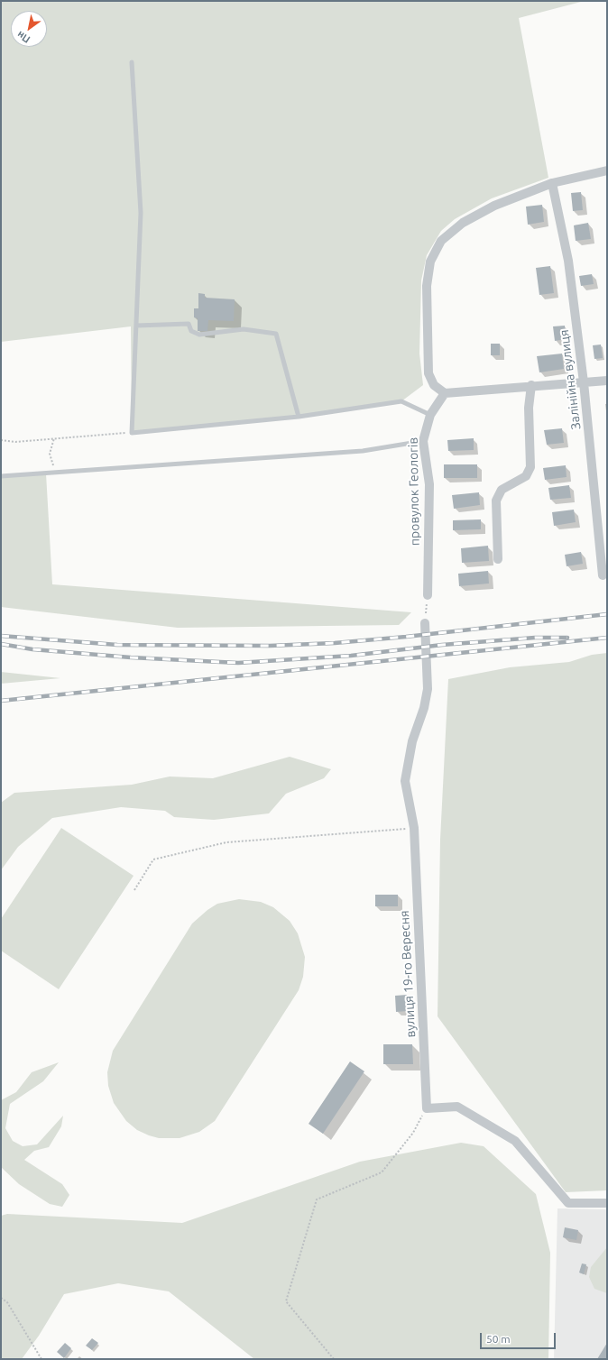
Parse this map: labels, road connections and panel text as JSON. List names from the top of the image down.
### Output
{
  "streets": {
    "street": ["Залінійна вулиця", "провулок Геологів", "вулиця 19-го Вересня"]
  },
  "scale_bar": "50 m",
  "north": "bottom left"
}
